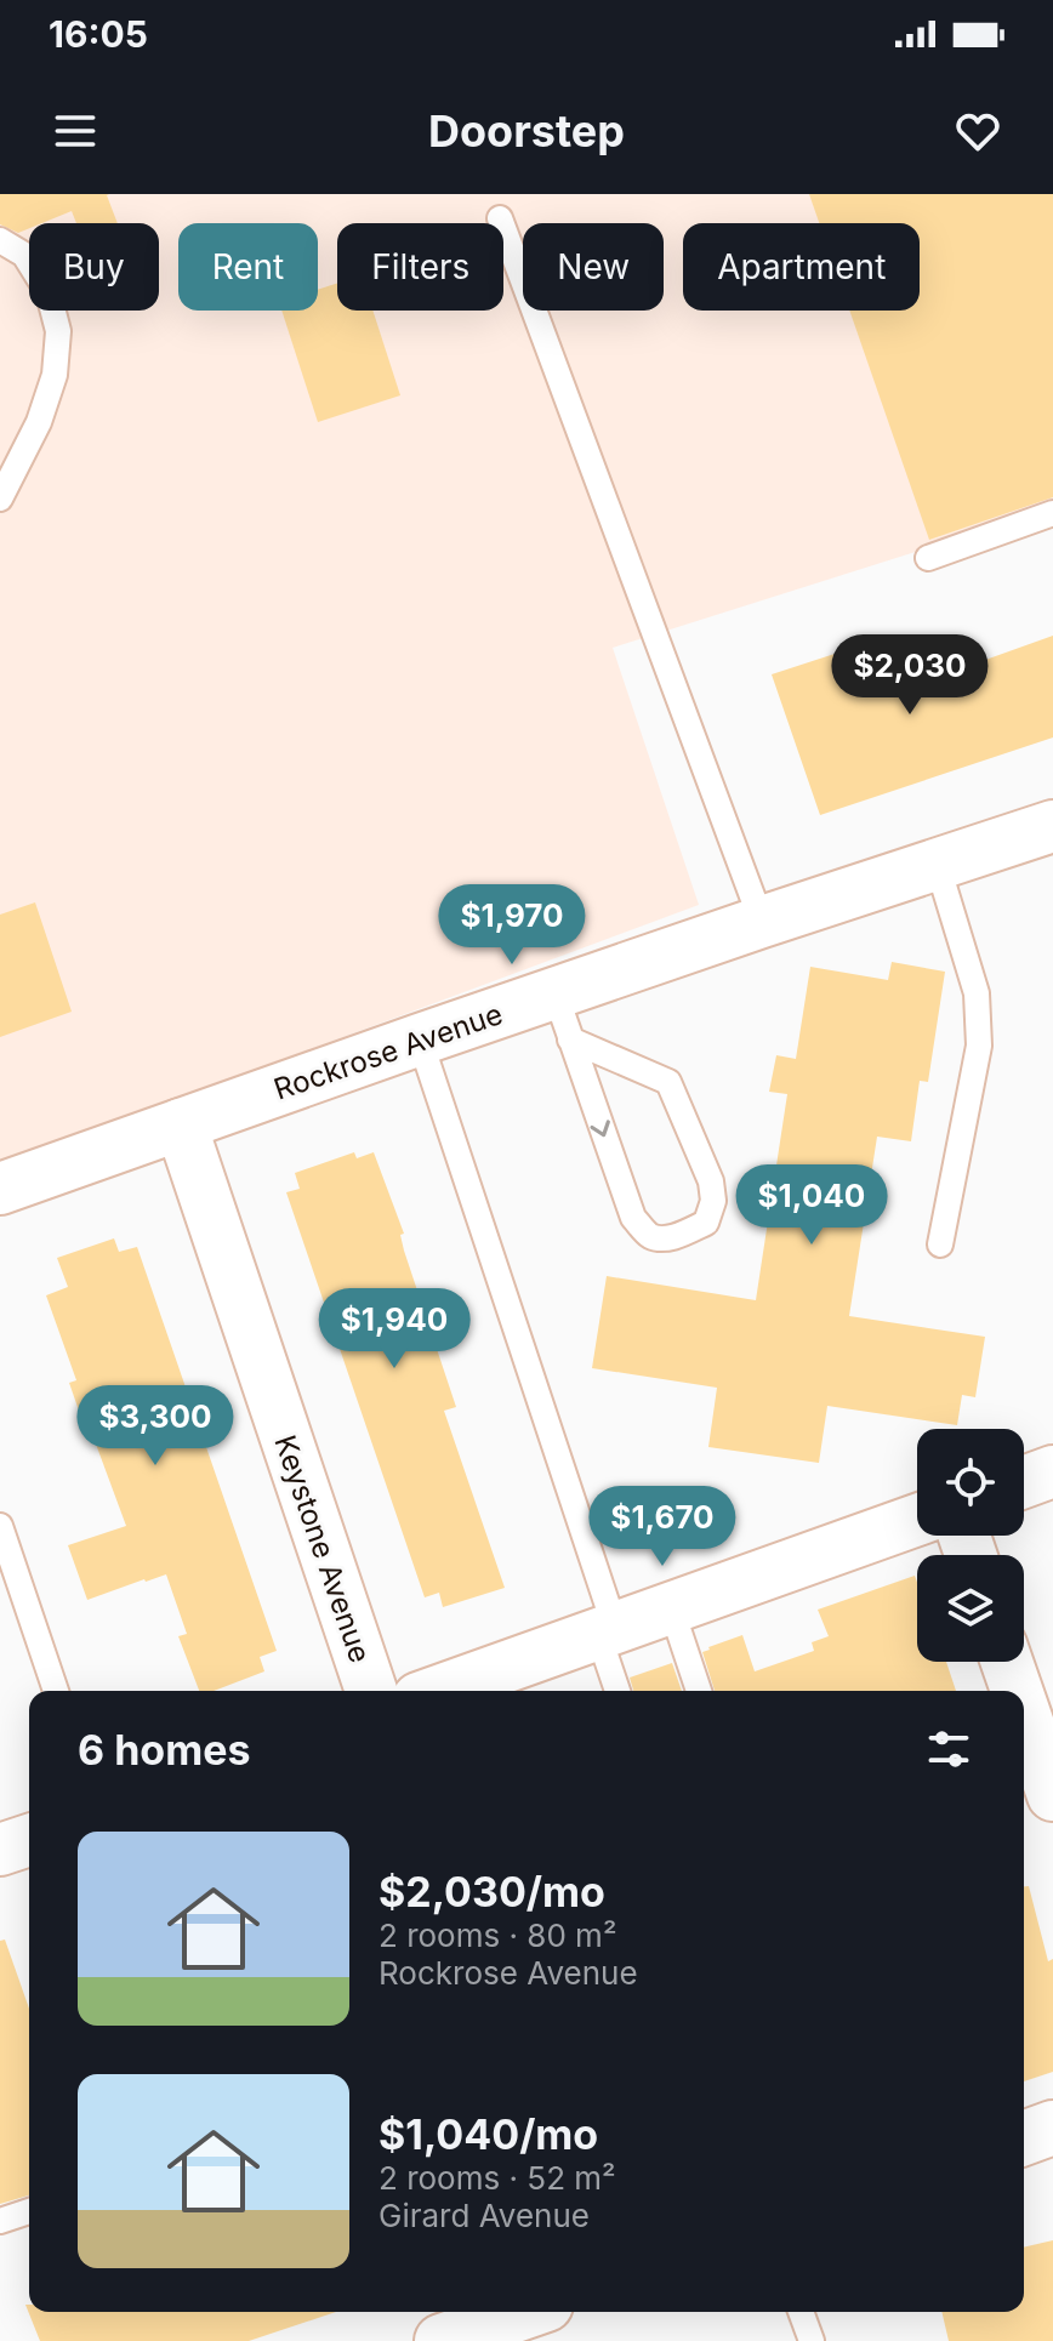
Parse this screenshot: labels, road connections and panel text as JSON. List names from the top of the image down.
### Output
{
  "streets": {
    "street": ["Rockrose Avenue", "Keystone Avenue"]
  },
  "crossings": [
    ["Rockrose Avenue", "Keystone Avenue"]
  ],
  "page": {
    "status": "16:05",
    "header": "Doorstep",
    "chip": [
      "Buy",
      "Rent",
      "Filters",
      "New",
      "Apartment"
    ],
    "price": [
      "$2,030",
      "$1,970",
      "$1,040",
      "$1,940",
      "$3,300",
      "$1,670"
    ],
    "heading": "6 homes",
    "list": [
      {
        "name": "$2,030/mo",
        "note": "2 rooms · 80 m² · Rockrose Avenue"
      },
      {
        "name": "$1,040/mo",
        "note": "2 rooms · 52 m² · Girard Avenue"
      }
    ]
  }
}
